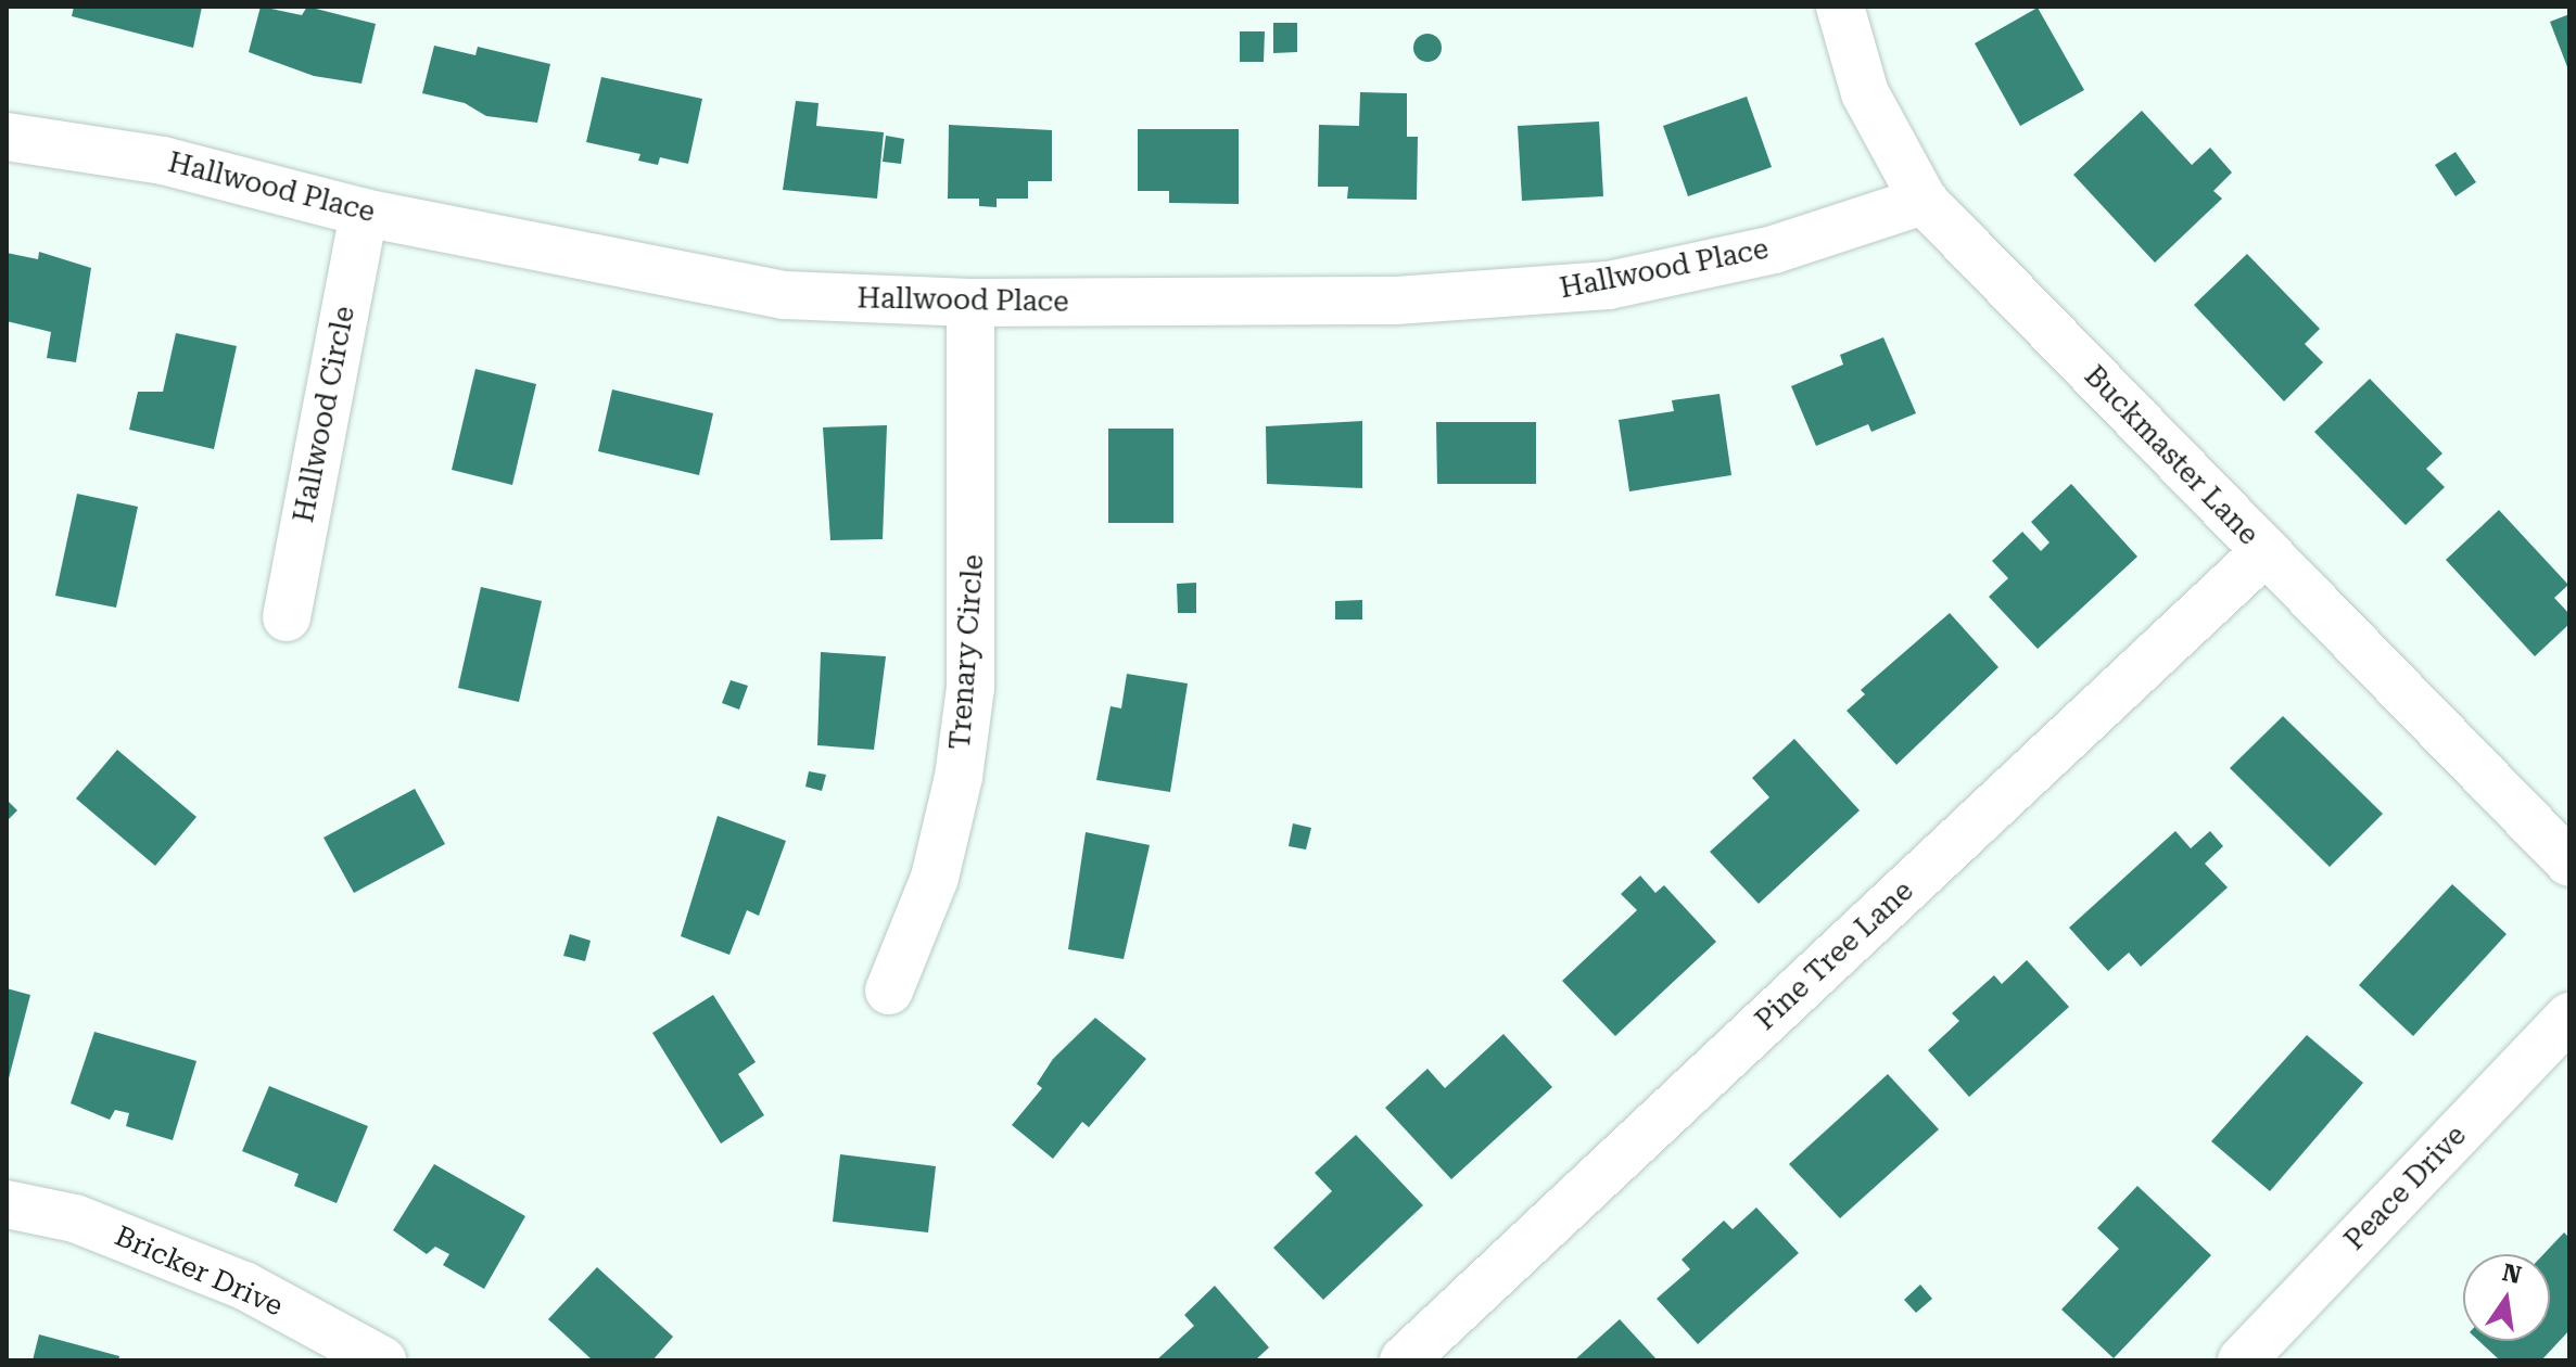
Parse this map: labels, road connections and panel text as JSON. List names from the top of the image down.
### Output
{
  "streets": {
    "street": [
      "Hallwood Place",
      "Hallwood Circle",
      "Buckmaster Lane",
      "Trenary Circle",
      "Pine Tree Lane",
      "Peace Drive",
      "Bricker Drive"
    ]
  },
  "crossings": [
    ["Hallwood Place", "Hallwood Circle"],
    ["Hallwood Place", "Buckmaster Lane"],
    ["Hallwood Place", "Trenary Circle"],
    ["Buckmaster Lane", "Pine Tree Lane"]
  ],
  "north": "top"
}
